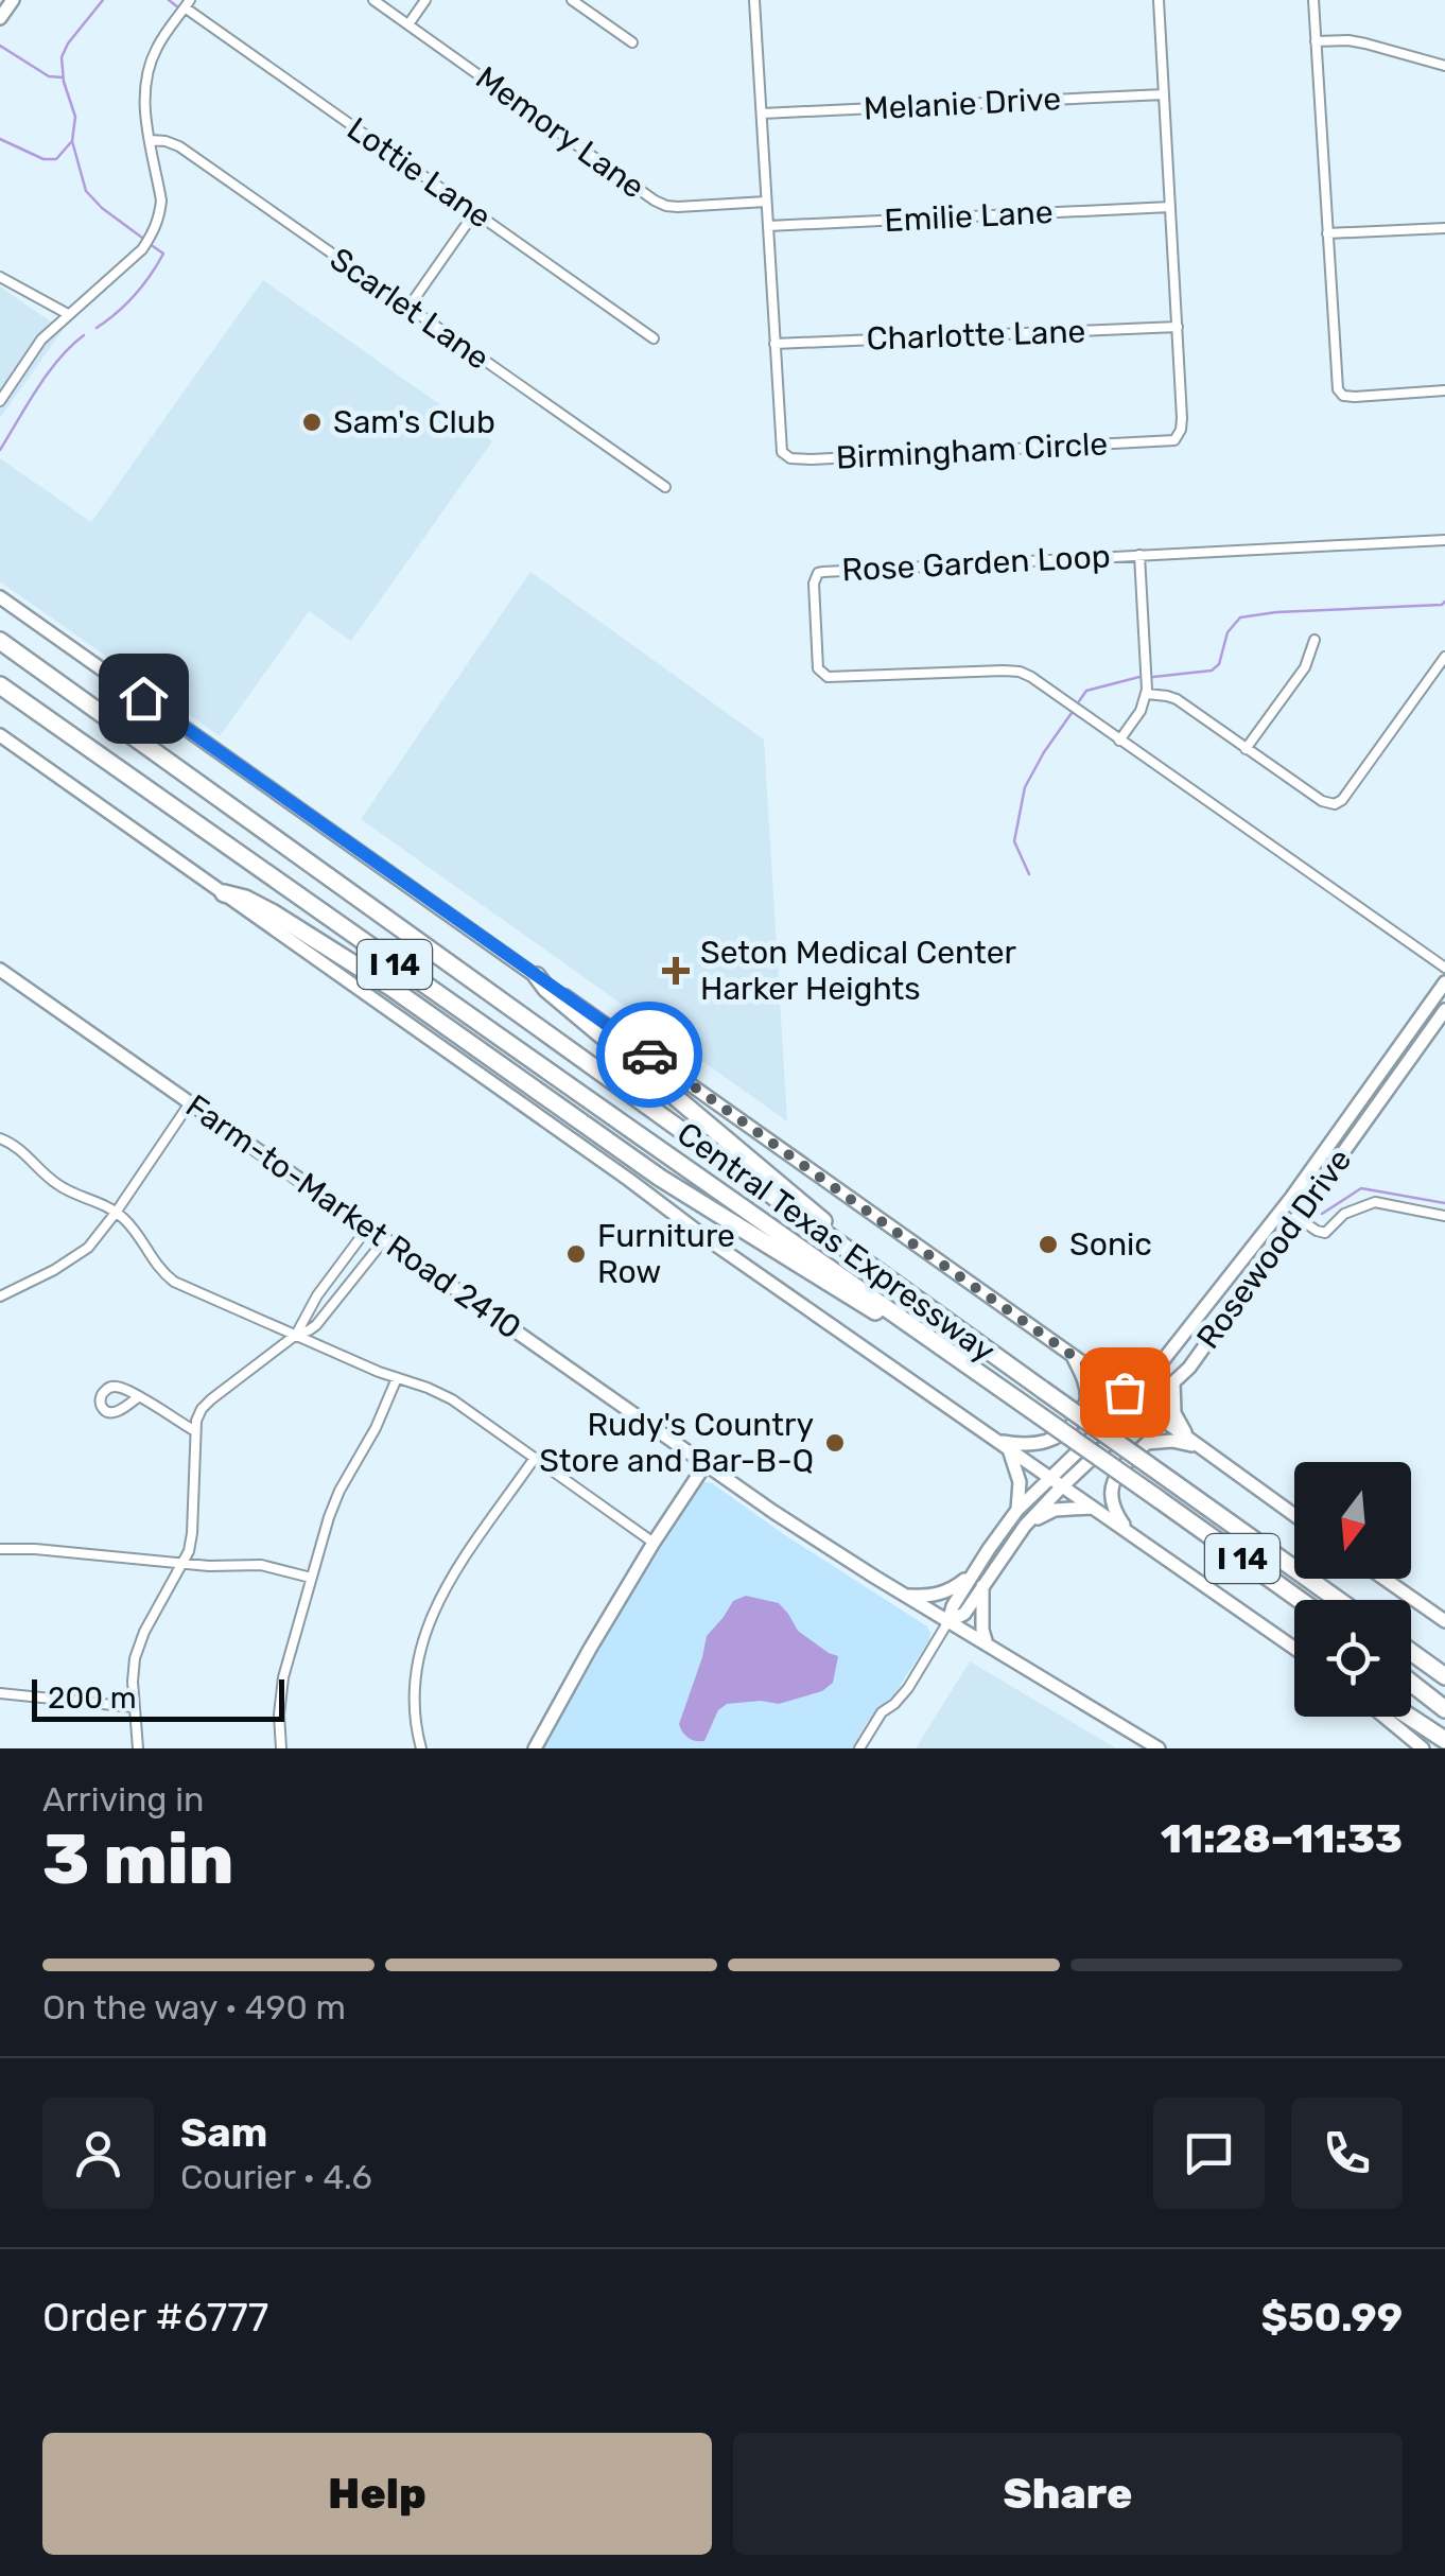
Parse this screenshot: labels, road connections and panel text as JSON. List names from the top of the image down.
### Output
{
  "streets": {
    "highway": ["I 14", "Central Texas Expressway"],
    "main road": ["Farm-to-Market Road 2410", "Rosewood Drive"],
    "street": [
      "Melanie Drive",
      "Memory Lane",
      "Lottie Lane",
      "Emilie Lane",
      "Scarlet Lane",
      "Charlotte Lane",
      "Birmingham Circle",
      "Rose Garden Loop"
    ]
  },
  "crossings": [
    ["Melanie Drive", "Birmingham Circle"],
    ["Memory Lane", "Birmingham Circle"],
    ["Emilie Lane", "Birmingham Circle"],
    ["Charlotte Lane", "Birmingham Circle"],
    ["Farm-to-Market Road 2410", "Rosewood Drive"]
  ],
  "places": {
    "other": [
      "Sam's Club",
      "Sonic",
      "Furniture Row",
      "Rudy's Country Store and Bar-B-Q"
    ],
    "health": ["Seton Medical Center Harker Heights"]
  },
  "scale_bar": "200 m",
  "north": "bottom",
  "page": {
    "scale": "200 m",
    "heading": ["3 min", "Arriving in", "11:28–11:33"],
    "panel": [
      "Sam",
      "Courier · 4.6",
      "Order #6777",
      "$50.99"
    ],
    "bar": "On the way · 490 m",
    "buttons": ["Help", "Share"]
  }
}
